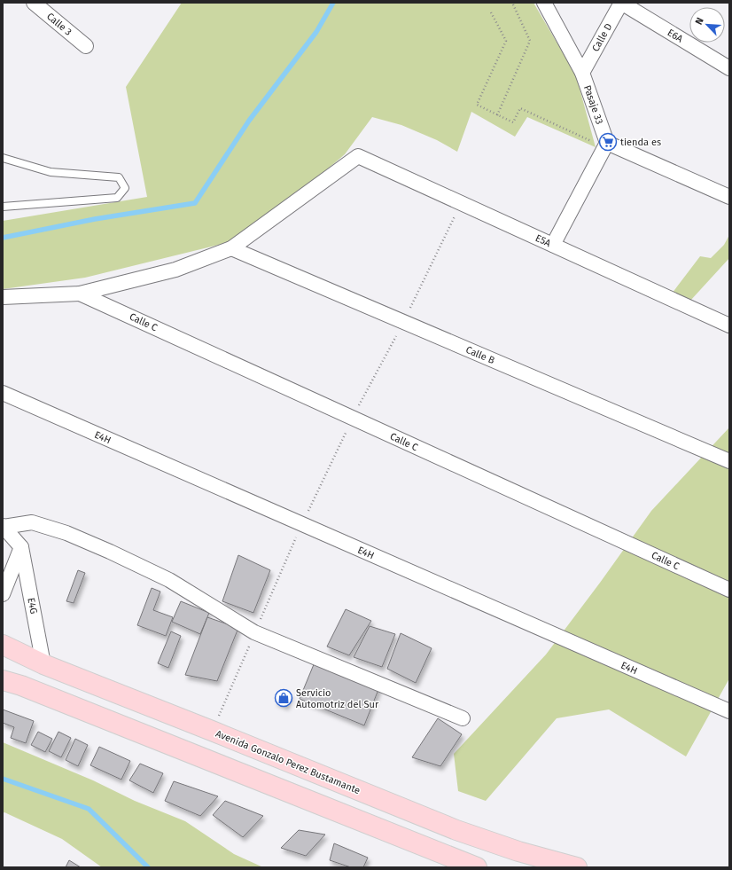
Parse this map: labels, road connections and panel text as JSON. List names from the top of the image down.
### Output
{
  "streets": {
    "main road": ["Avenida Gonzalo Perez Bustamante"],
    "street": [
      "Calle 3",
      "E6A",
      "Calle D",
      "Pasaje 33",
      "E5A",
      "Calle C",
      "Calle B",
      "E4H",
      "E4G"
    ]
  },
  "crossings": [
    ["E6A", "Calle D"],
    ["Calle D", "Pasaje 33"],
    ["E5A", "Calle B"],
    ["E4G", "Avenida Gonzalo Perez Bustamante"]
  ],
  "places": {
    "supermarket": ["tienda es"],
    "shop": ["Servicio Automotriz del Sur"]
  },
  "north": "top left"
}
